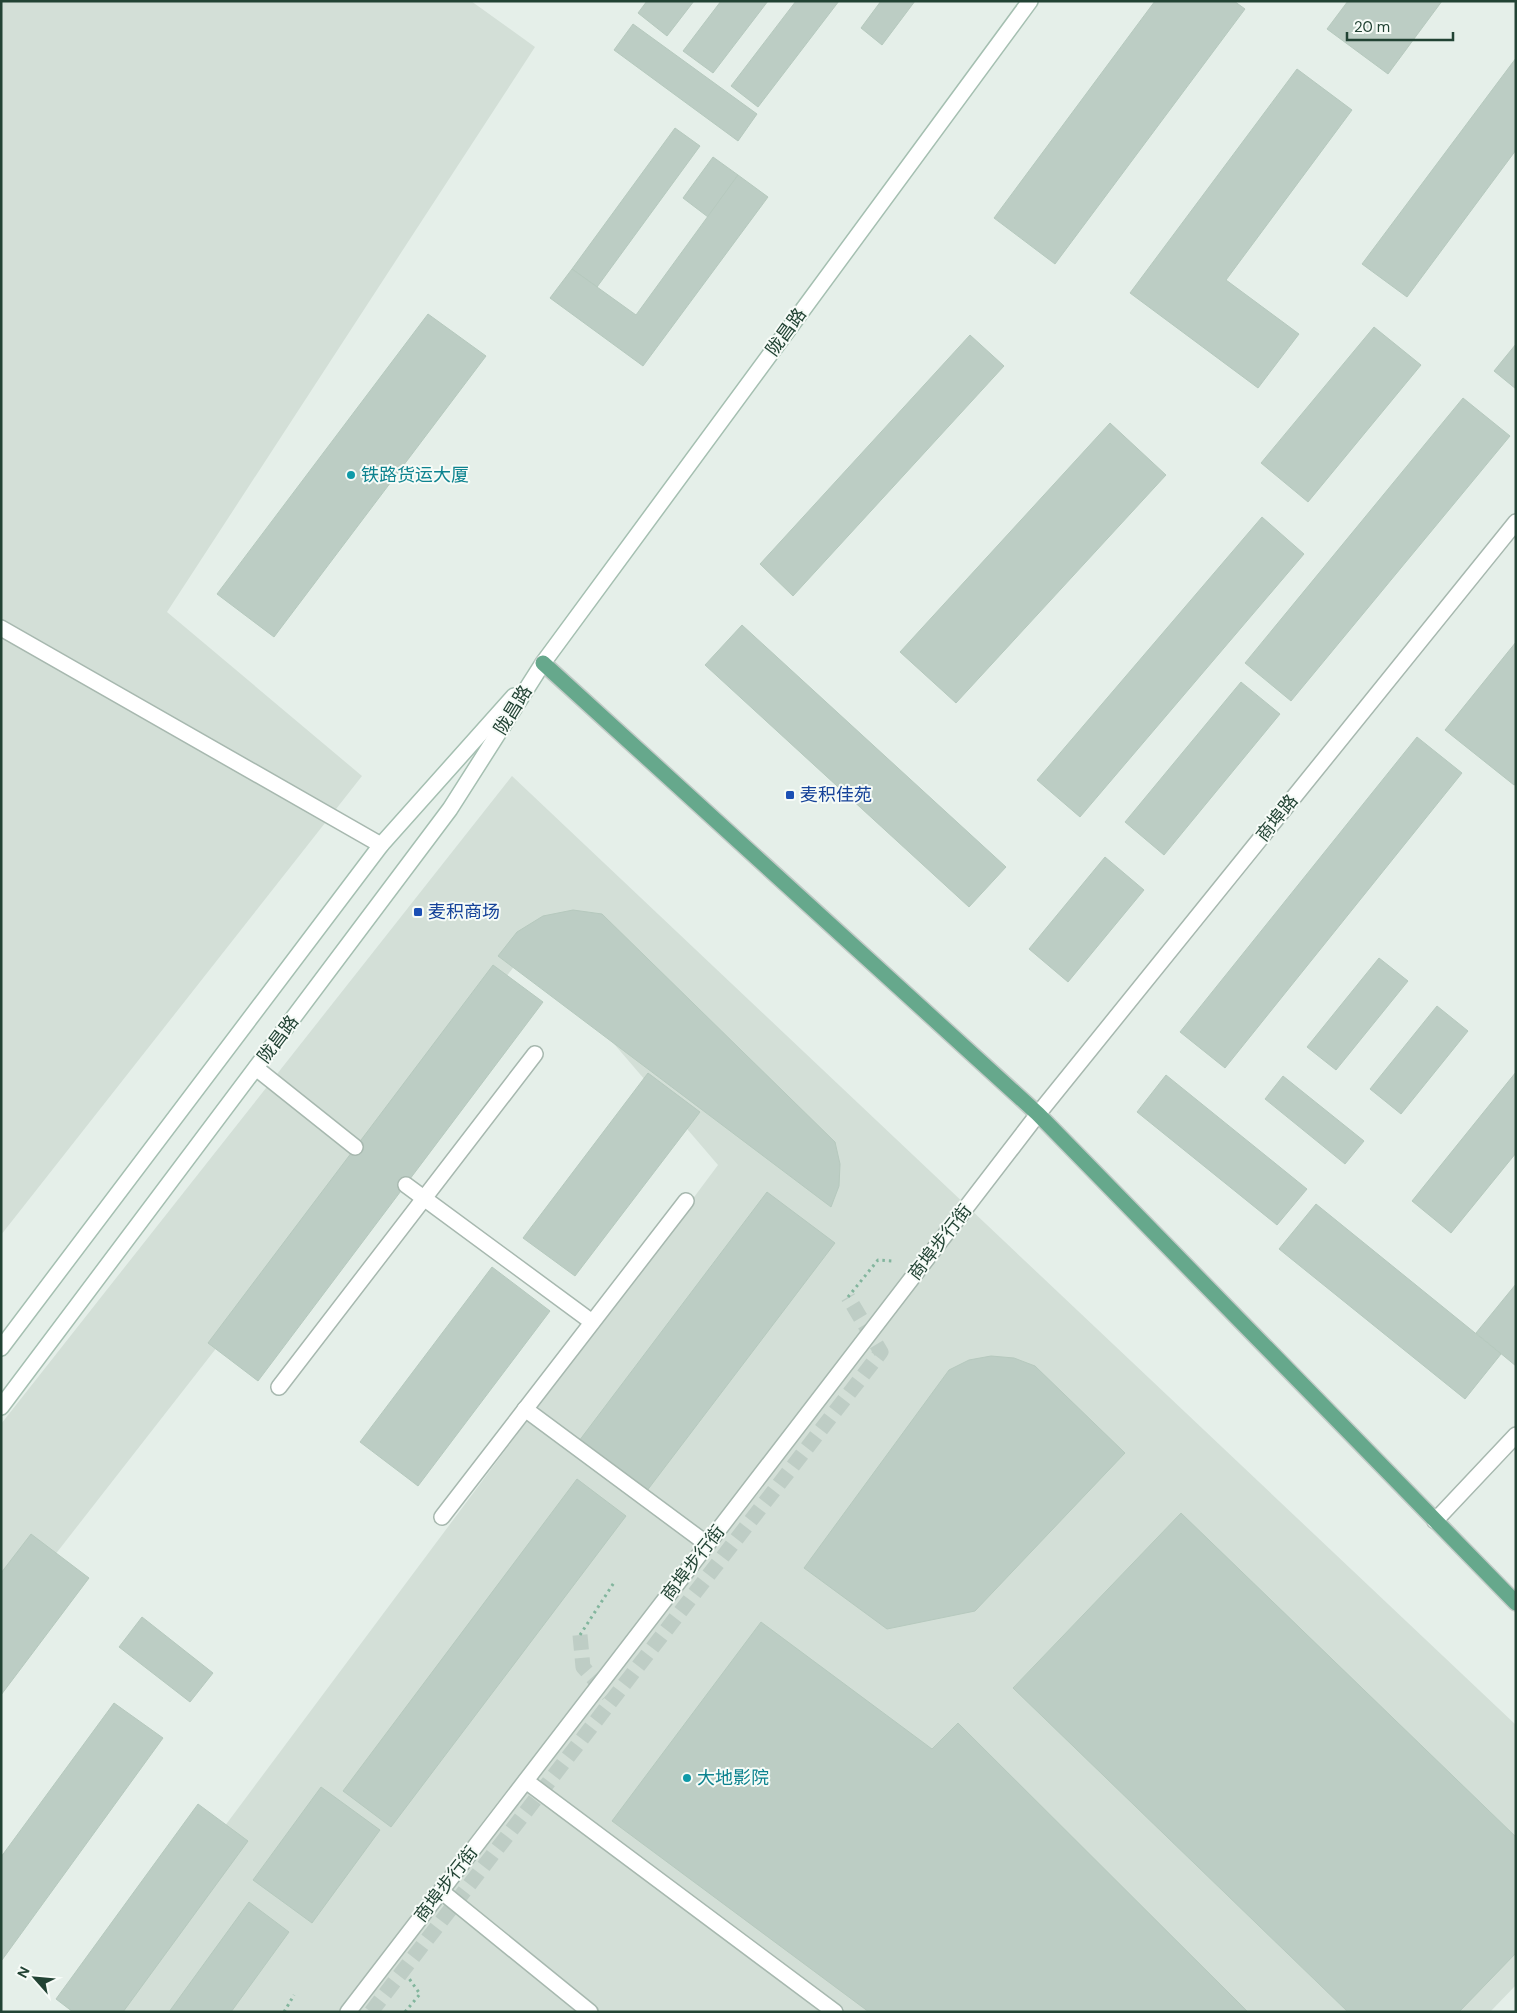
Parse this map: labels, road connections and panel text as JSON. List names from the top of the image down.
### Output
{
  "streets": {
    "main road": ["陇昌路", "商埠路", "商埠步行街"]
  },
  "crossings": [
    ["商埠路", "商埠步行街"]
  ],
  "places": {
    "other": ["铁路货运大厦", "大地影院"],
    "transit": ["麦积佳苑", "麦积商场"]
  },
  "scale_bar": "20 m",
  "north": "top left"
}
